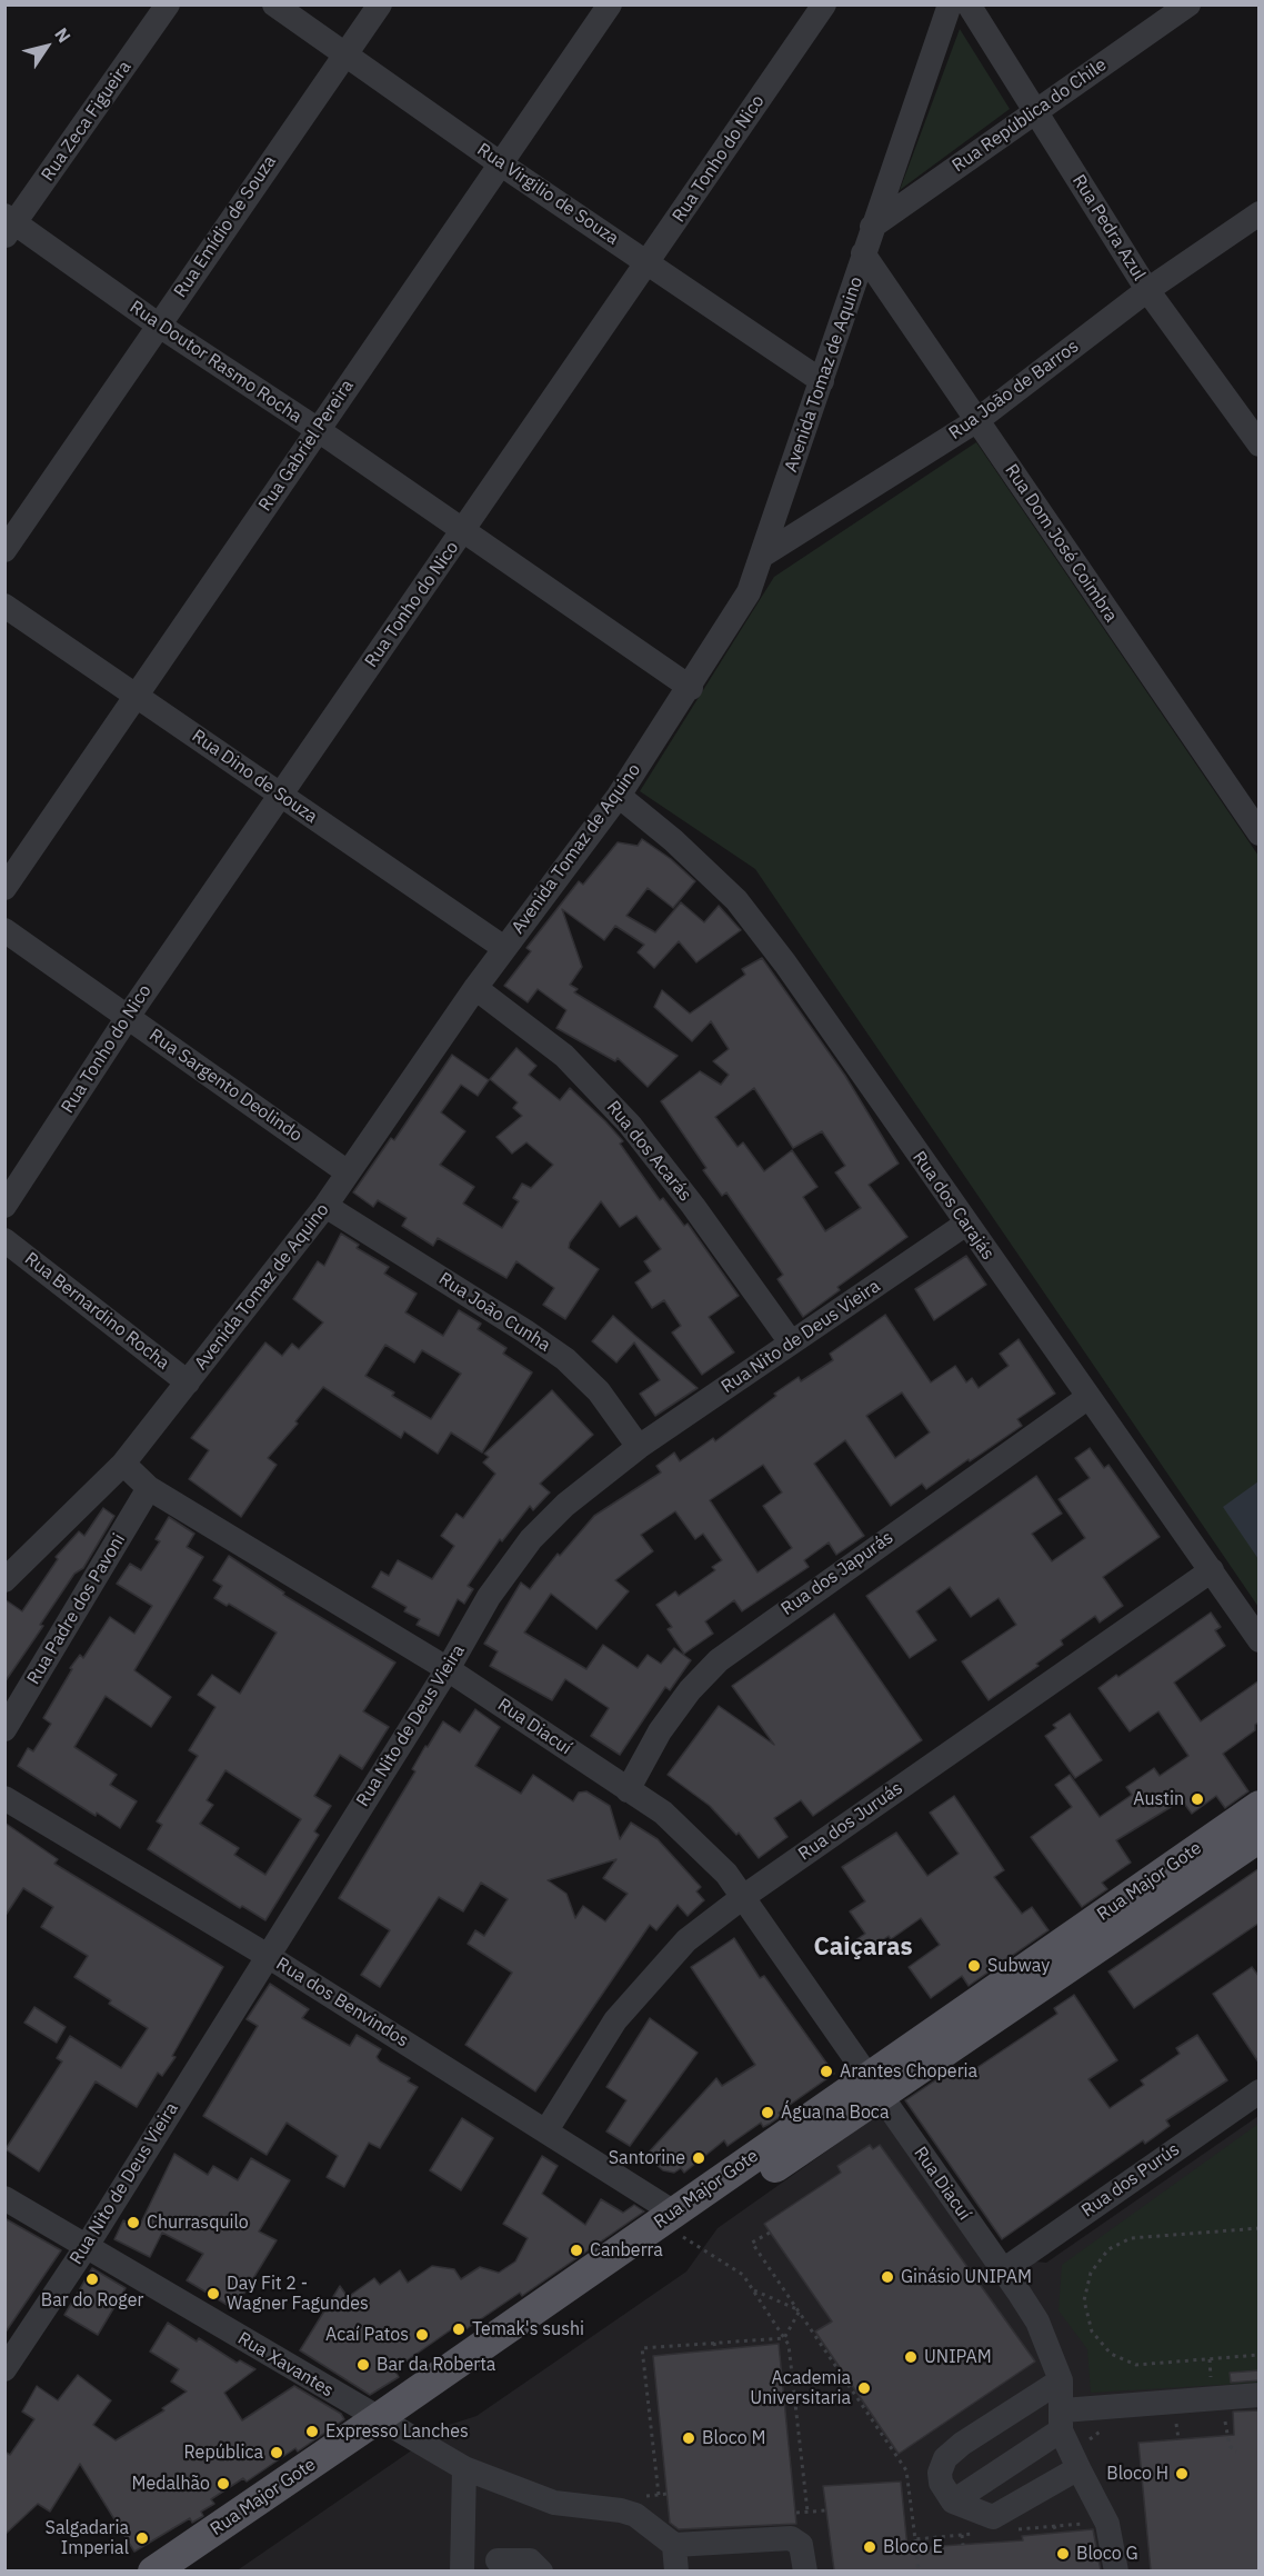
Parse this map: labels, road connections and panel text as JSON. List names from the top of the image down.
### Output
{
  "streets": {
    "main road": ["Rua Major Gote"],
    "street": [
      "Rua República do Chile",
      "Rua Zeca Figueira",
      "Rua Tonho do Nico",
      "Rua Virgilio de Souza",
      "Rua Emídio de Souza",
      "Rua Pedra Azul",
      "Rua Doutor Rasmo Rocha",
      "Avenida Tomaz de Aquino",
      "Rua João de Barros",
      "Rua Gabriel Pereira",
      "Rua Dom José Coimbra",
      "Rua Dino de Souza",
      "Rua Sargento Deolindo",
      "Rua dos Acarás",
      "Rua dos Carajás",
      "Rua Bernardino Rocha",
      "Rua João Cunha",
      "Rua Nito de Deus Vieira",
      "Rua dos Japurás",
      "Rua Padre dos Pavoni",
      "Rua Diacuí",
      "Rua dos Juruás",
      "Rua dos Benvindos",
      "Rua dos Purús",
      "Rua Xavantes"
    ]
  },
  "crossings": [
    ["Rua República do Chile", "Rua Pedra Azul"],
    ["Rua República do Chile", "Avenida Tomaz de Aquino"],
    ["Rua Zeca Figueira", "Rua Doutor Rasmo Rocha"],
    ["Rua Tonho do Nico", "Rua Virgilio de Souza"],
    ["Rua Tonho do Nico", "Rua Doutor Rasmo Rocha"],
    ["Rua Tonho do Nico", "Rua Dino de Souza"],
    ["Rua Tonho do Nico", "Rua Sargento Deolindo"],
    ["Rua Virgilio de Souza", "Rua Emídio de Souza"],
    ["Rua Virgilio de Souza", "Avenida Tomaz de Aquino"],
    ["Rua Virgilio de Souza", "Rua Gabriel Pereira"],
    ["Rua Emídio de Souza", "Rua Doutor Rasmo Rocha"],
    ["Rua Pedra Azul", "Rua João de Barros"],
    ["Rua Doutor Rasmo Rocha", "Avenida Tomaz de Aquino"],
    ["Rua Doutor Rasmo Rocha", "Rua Gabriel Pereira"],
    ["Avenida Tomaz de Aquino", "Rua João de Barros"],
    ["Avenida Tomaz de Aquino", "Rua Dom José Coimbra"],
    ["Avenida Tomaz de Aquino", "Rua Dino de Souza"],
    ["Avenida Tomaz de Aquino", "Rua Sargento Deolindo"],
    ["Avenida Tomaz de Aquino", "Rua dos Acarás"],
    ["Avenida Tomaz de Aquino", "Rua dos Carajás"],
    ["Avenida Tomaz de Aquino", "Rua Bernardino Rocha"],
    ["Avenida Tomaz de Aquino", "Rua João Cunha"],
    ["Avenida Tomaz de Aquino", "Rua Diacuí"],
    ["Rua João de Barros", "Rua Dom José Coimbra"],
    ["Rua Gabriel Pereira", "Rua Dino de Souza"],
    ["Rua dos Acarás", "Rua Nito de Deus Vieira"],
    ["Rua dos Carajás", "Rua Nito de Deus Vieira"],
    ["Rua dos Carajás", "Rua dos Japurás"],
    ["Rua dos Carajás", "Rua dos Juruás"],
    ["Rua João Cunha", "Rua Nito de Deus Vieira"],
    ["Rua Nito de Deus Vieira", "Rua Diacuí"],
    ["Rua Nito de Deus Vieira", "Rua dos Benvindos"],
    ["Rua Nito de Deus Vieira", "Rua Xavantes"],
    ["Rua dos Japurás", "Rua Diacuí"],
    ["Rua Padre dos Pavoni", "Rua Diacuí"],
    ["Rua Diacuí", "Rua dos Juruás"],
    ["Rua Diacuí", "Rua Major Gote"],
    ["Rua Diacuí", "Rua dos Purús"],
    ["Rua dos Juruás", "Rua dos Benvindos"],
    ["Rua Major Gote", "Rua dos Benvindos"],
    ["Rua Major Gote", "Rua Xavantes"]
  ],
  "districts": ["Caiçaras"],
  "places": [
    "Austin",
    "Subway",
    "Arantes Choperia",
    "Água na Boca",
    "Santorine",
    "Churrasquilo",
    "Canberra",
    "Ginásio UNIPAM",
    "Bar do Roger",
    "Day Fit 2 - Wagner Fagundes",
    "Temak's sushi",
    "Acaí Patos",
    "UNIPAM",
    "Bar da Roberta",
    "Academia Universitaria",
    "Expresso Lanches",
    "Bloco M",
    "República",
    "Bloco H",
    "Medalhão",
    "Salgadaria Imperial",
    "Bloco E",
    "Bloco G"
  ],
  "north": "top right"
}
